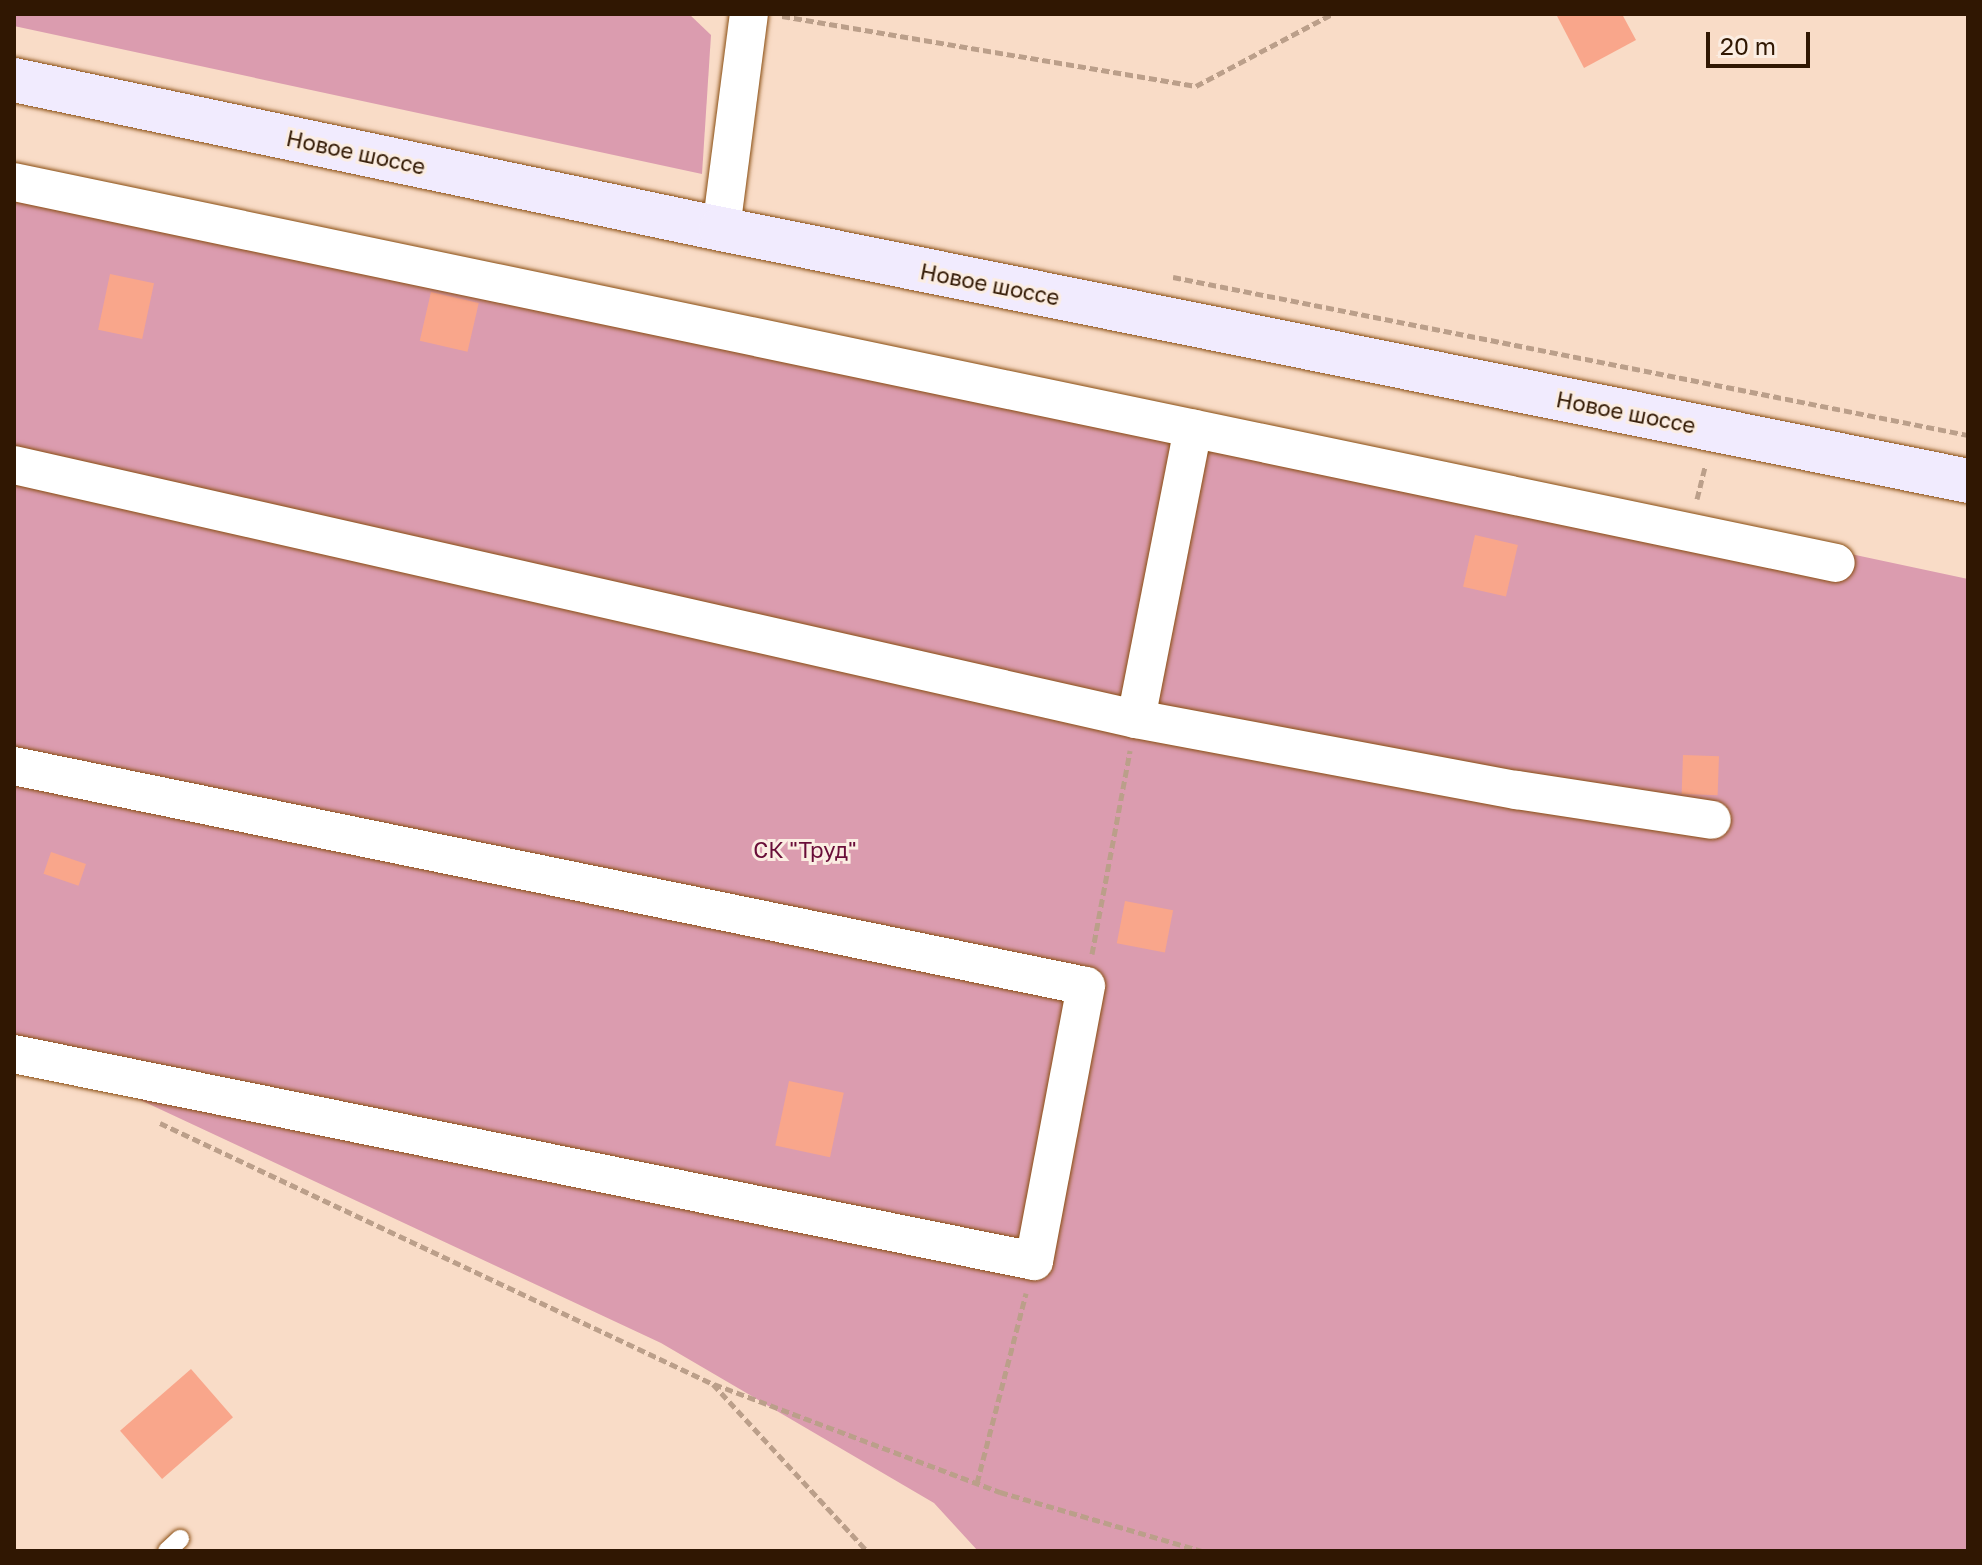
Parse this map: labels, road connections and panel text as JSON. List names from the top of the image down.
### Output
{
  "streets": {
    "main road": ["Новое шоссе"]
  },
  "parks": ["СК \"Труд\""],
  "scale_bar": "20 m"
}
